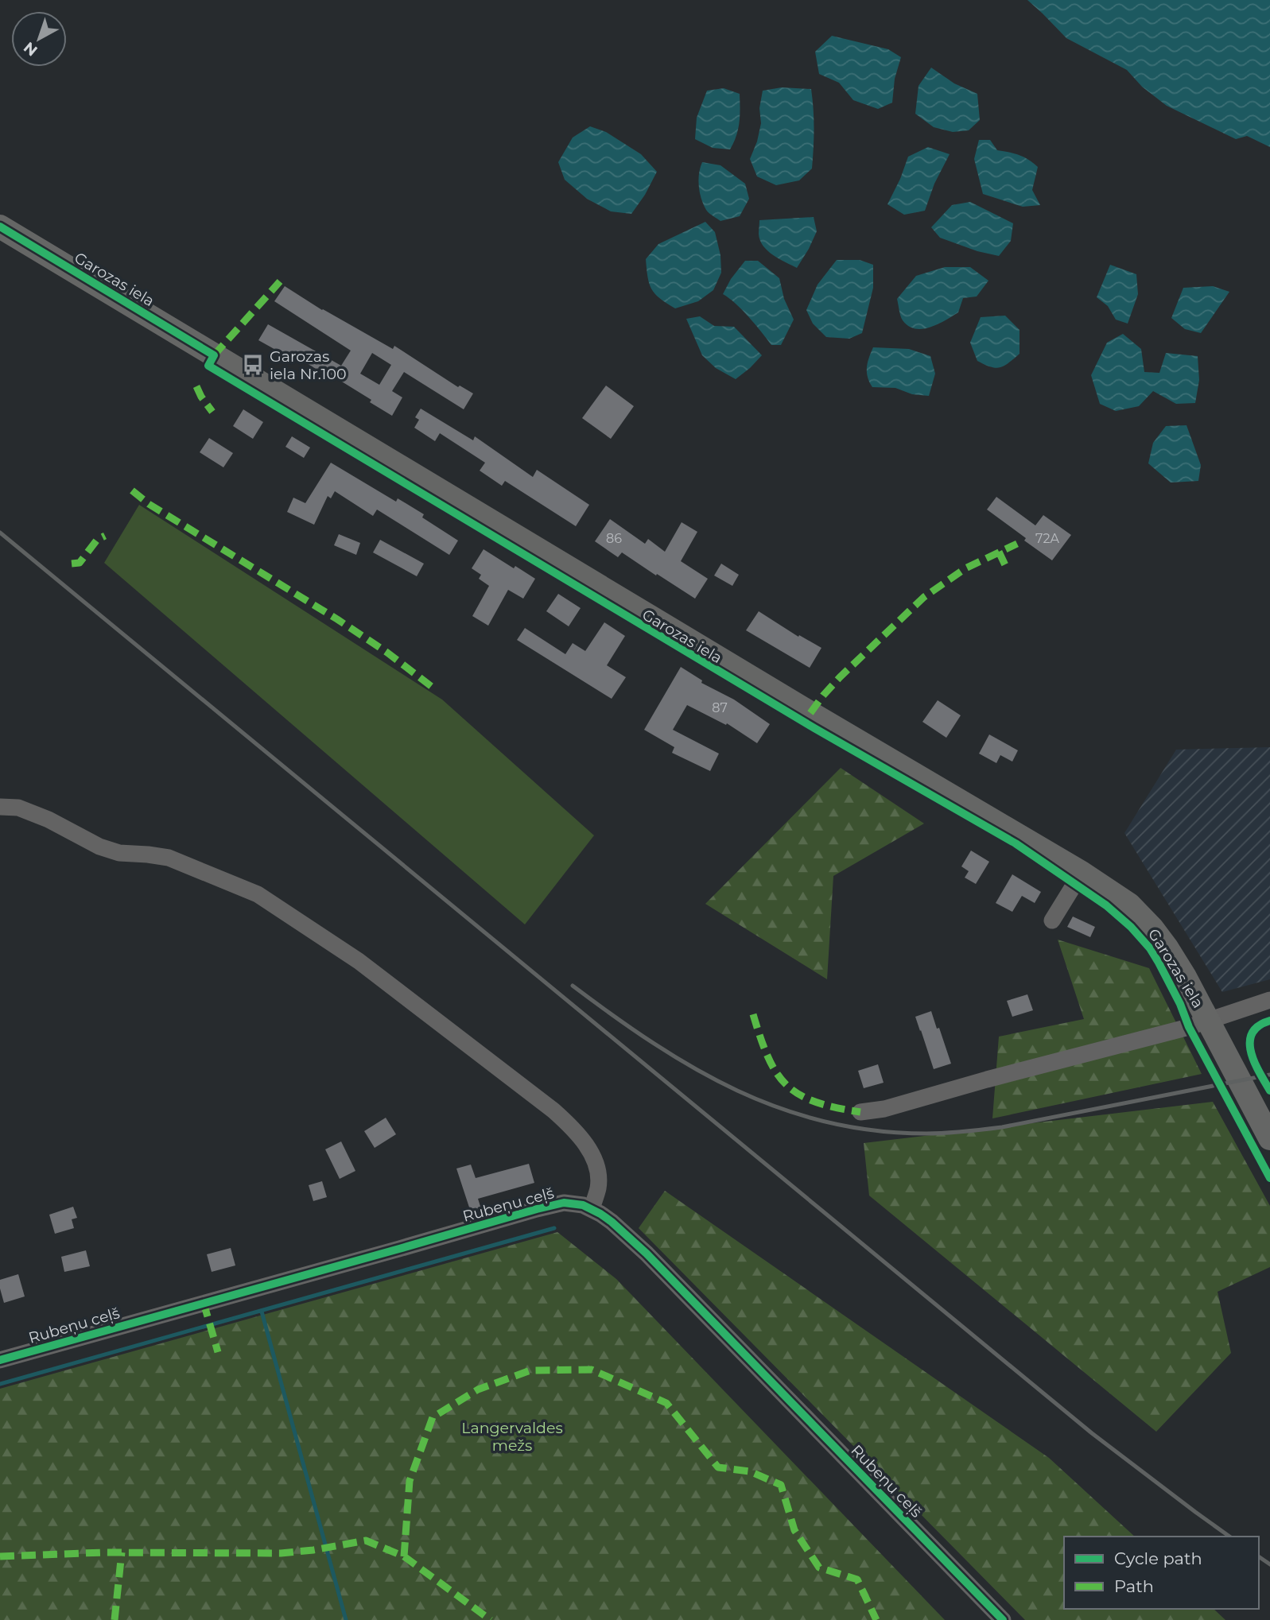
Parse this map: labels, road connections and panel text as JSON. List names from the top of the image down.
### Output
{
  "streets": {
    "main road": ["Garozas iela"],
    "street": ["Rubeņu ceļš"]
  },
  "parks": ["Langervaldes mežs"],
  "places": {
    "bus stop": ["Garozas iela Nr.100"]
  },
  "house_numbers": ["86", "72A", "87"],
  "legend": ["Cycle path", "Path"],
  "north": "bottom left"
}
